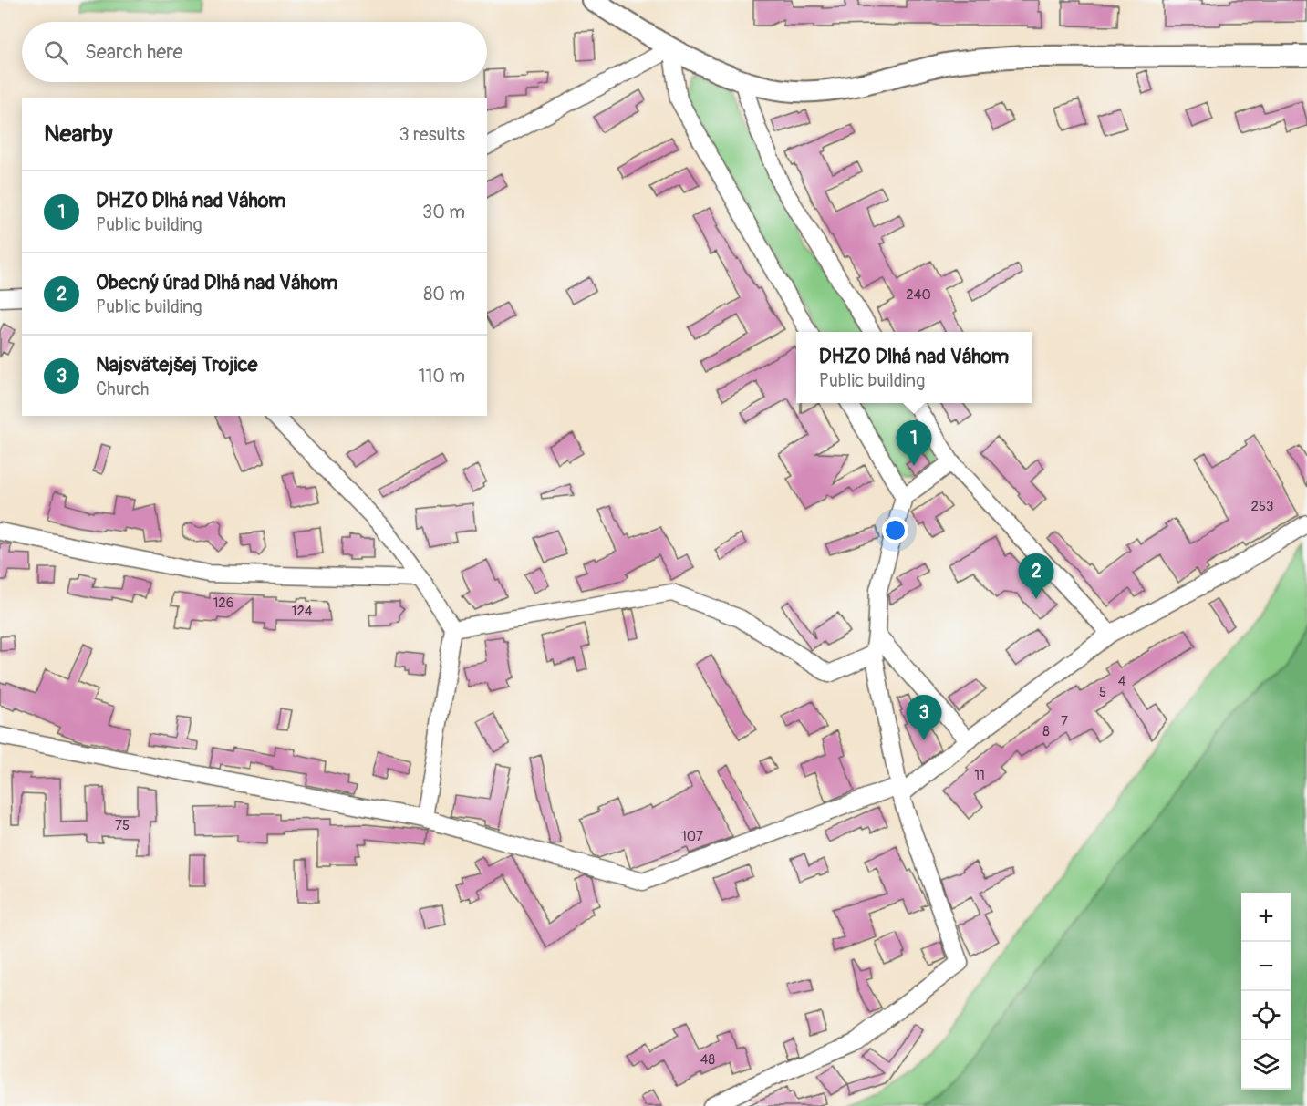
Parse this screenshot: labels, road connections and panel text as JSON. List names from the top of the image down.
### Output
{
  "house_numbers": [
    "240",
    "253",
    "126",
    "124",
    "4",
    "5",
    "7",
    "8",
    "11",
    "75",
    "107",
    "48"
  ],
  "page": {
    "search": "Search here",
    "heading": ["Nearby", "3 results"],
    "list": [
      {
        "mark": "1",
        "name": "DHZO Dlhá nad Váhom",
        "note": "Public building",
        "value": "30 m"
      },
      {
        "mark": "2",
        "name": "Obecný úrad Dlhá nad Váhom",
        "note": "Public building",
        "value": "80 m"
      },
      {
        "mark": "3",
        "name": "Najsvätejšej Trojice",
        "note": "Church",
        "value": "110 m"
      }
    ],
    "popup": ["DHZO Dlhá nad Váhom", "Public building"],
    "pins": ["1", "2", "3"],
    "map_buttons": ["+", "−"]
  }
}
